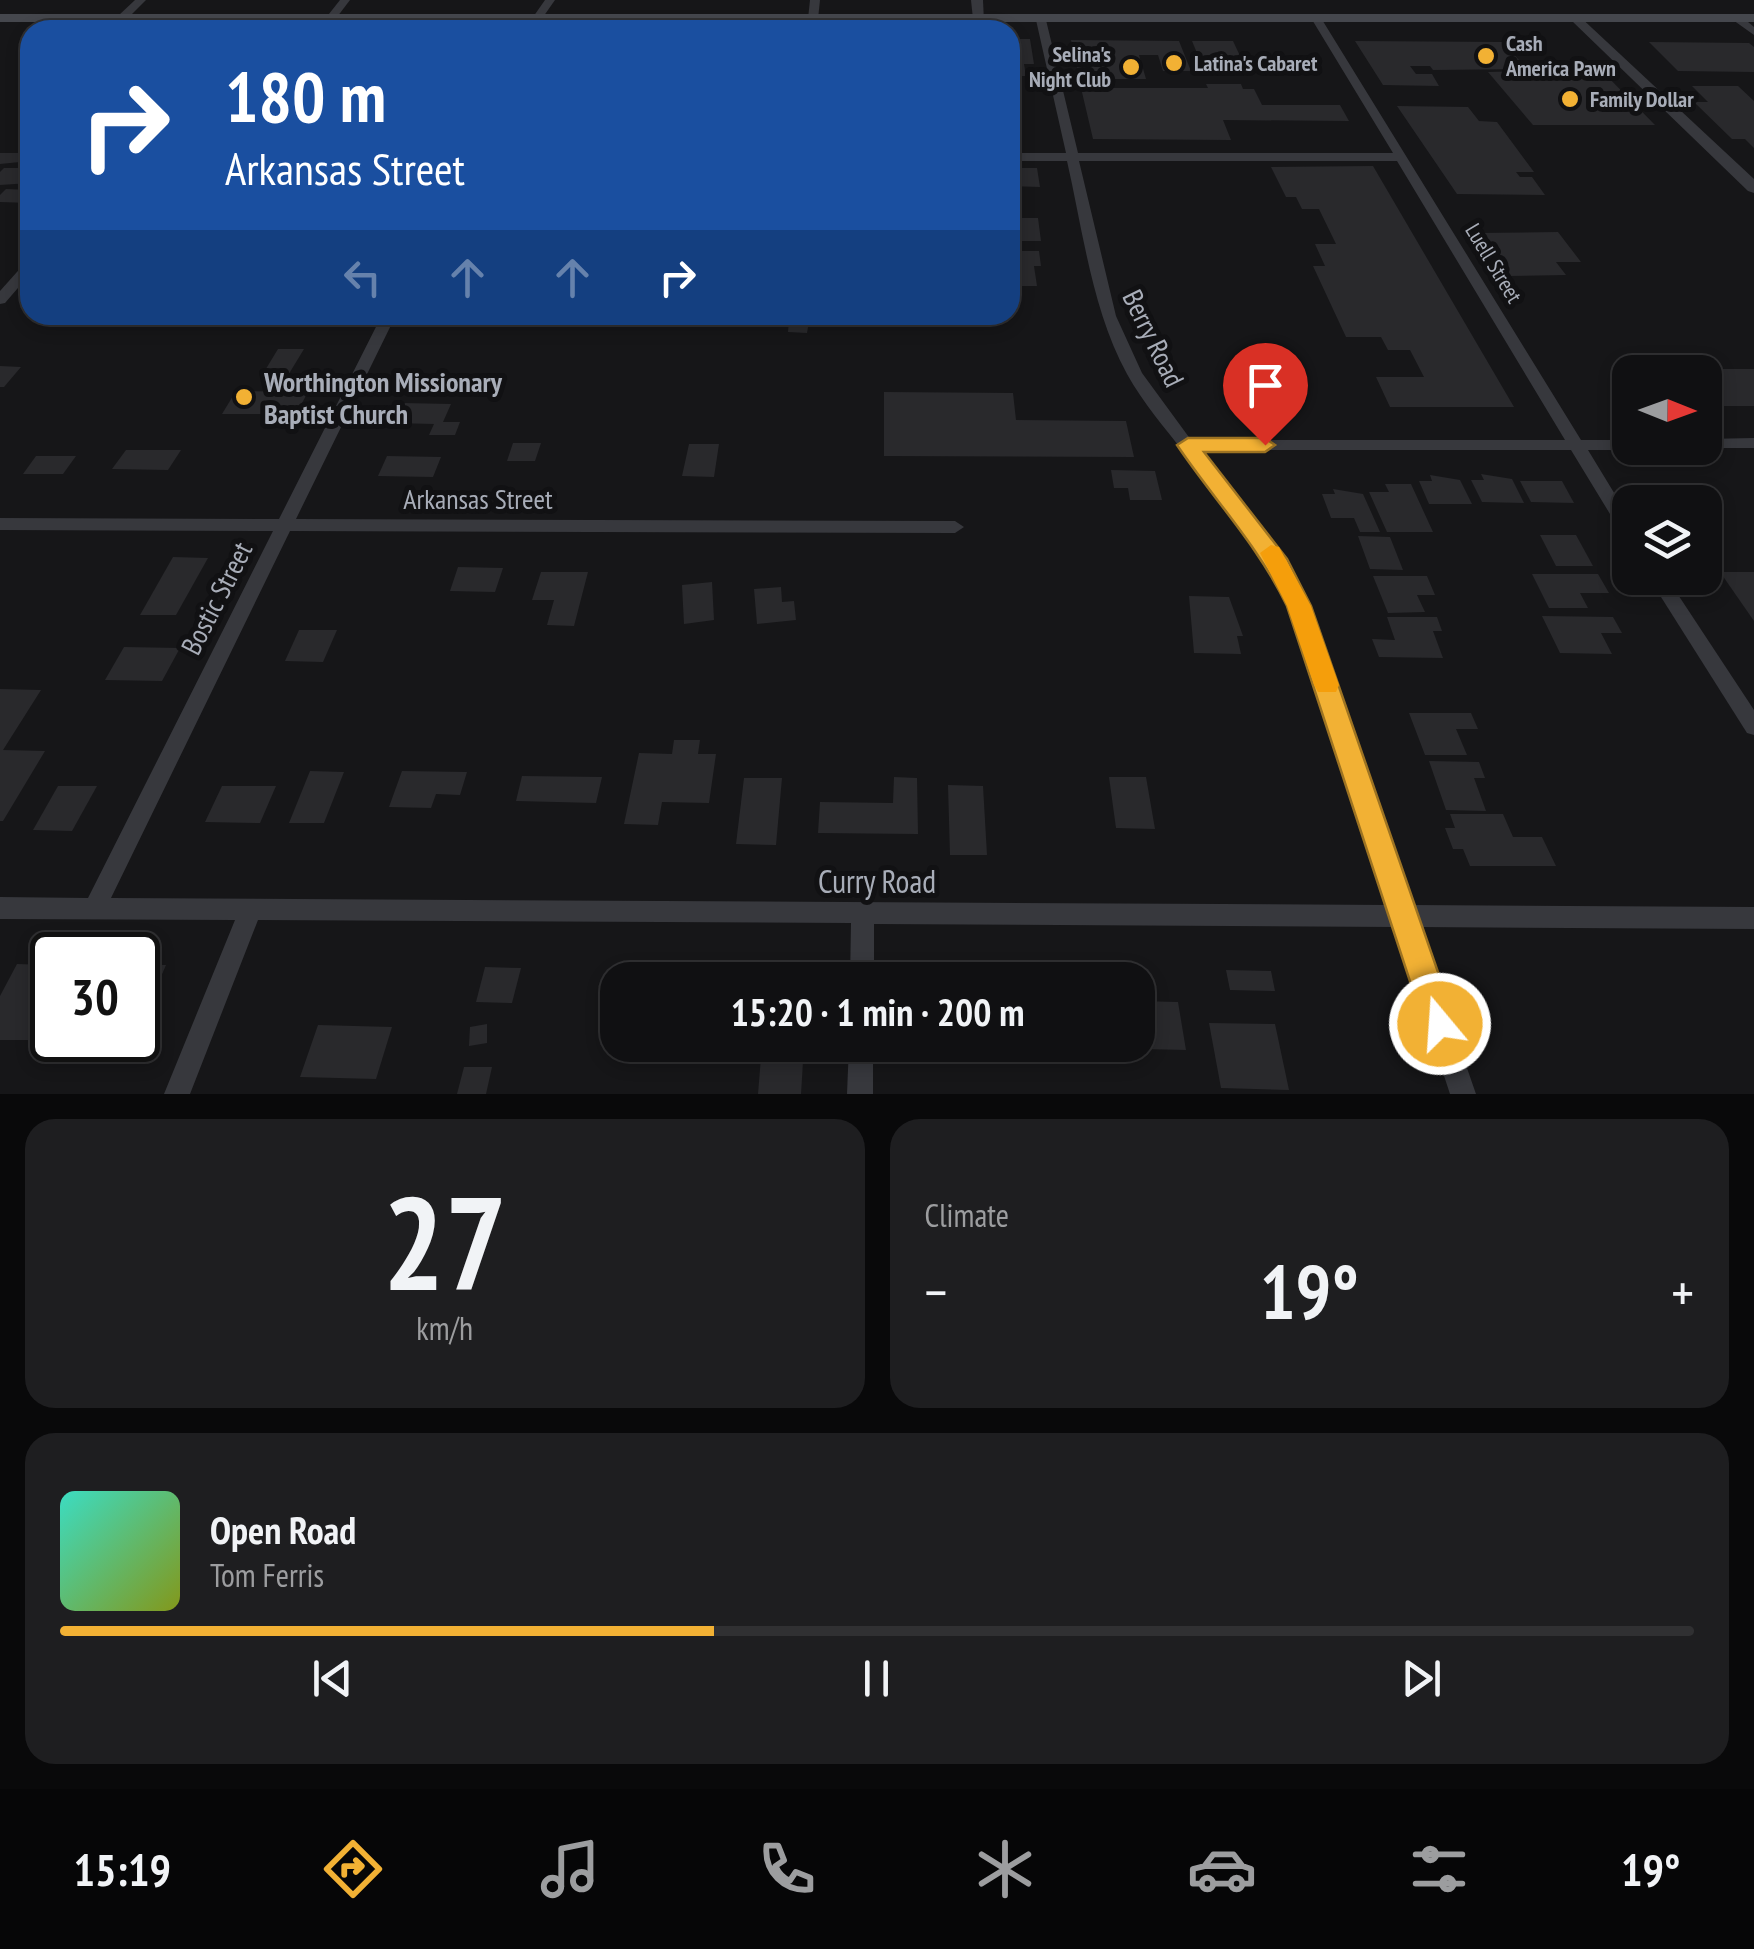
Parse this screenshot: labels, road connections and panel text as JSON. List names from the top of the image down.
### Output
{
  "streets": {
    "street": [
      "Luell Street",
      "Berry Road",
      "Arkansas Street",
      "Bostic Street",
      "Curry Road"
    ]
  },
  "crossings": [
    ["Berry Road", "Curry Road"],
    ["Arkansas Street", "Bostic Street"],
    ["Bostic Street", "Curry Road"]
  ],
  "places": [
    "Cash America Pawn",
    "Latina's Cabaret",
    "Selina's Night Club",
    "Family Dollar",
    "Worthington Missionary Baptist Church"
  ],
  "north": "right",
  "page": {
    "turn": ["180 m", "Arkansas Street"],
    "limit": "30",
    "trip": "15:20 · 1 min · 200 m",
    "tile": [
      ["27", "km/h"],
      "Climate"
    ],
    "heat": ["−", "19°", "+"],
    "song": ["Open Road", "Tom Ferris"],
    "tabs": ["15:19", "19°"]
  }
}
